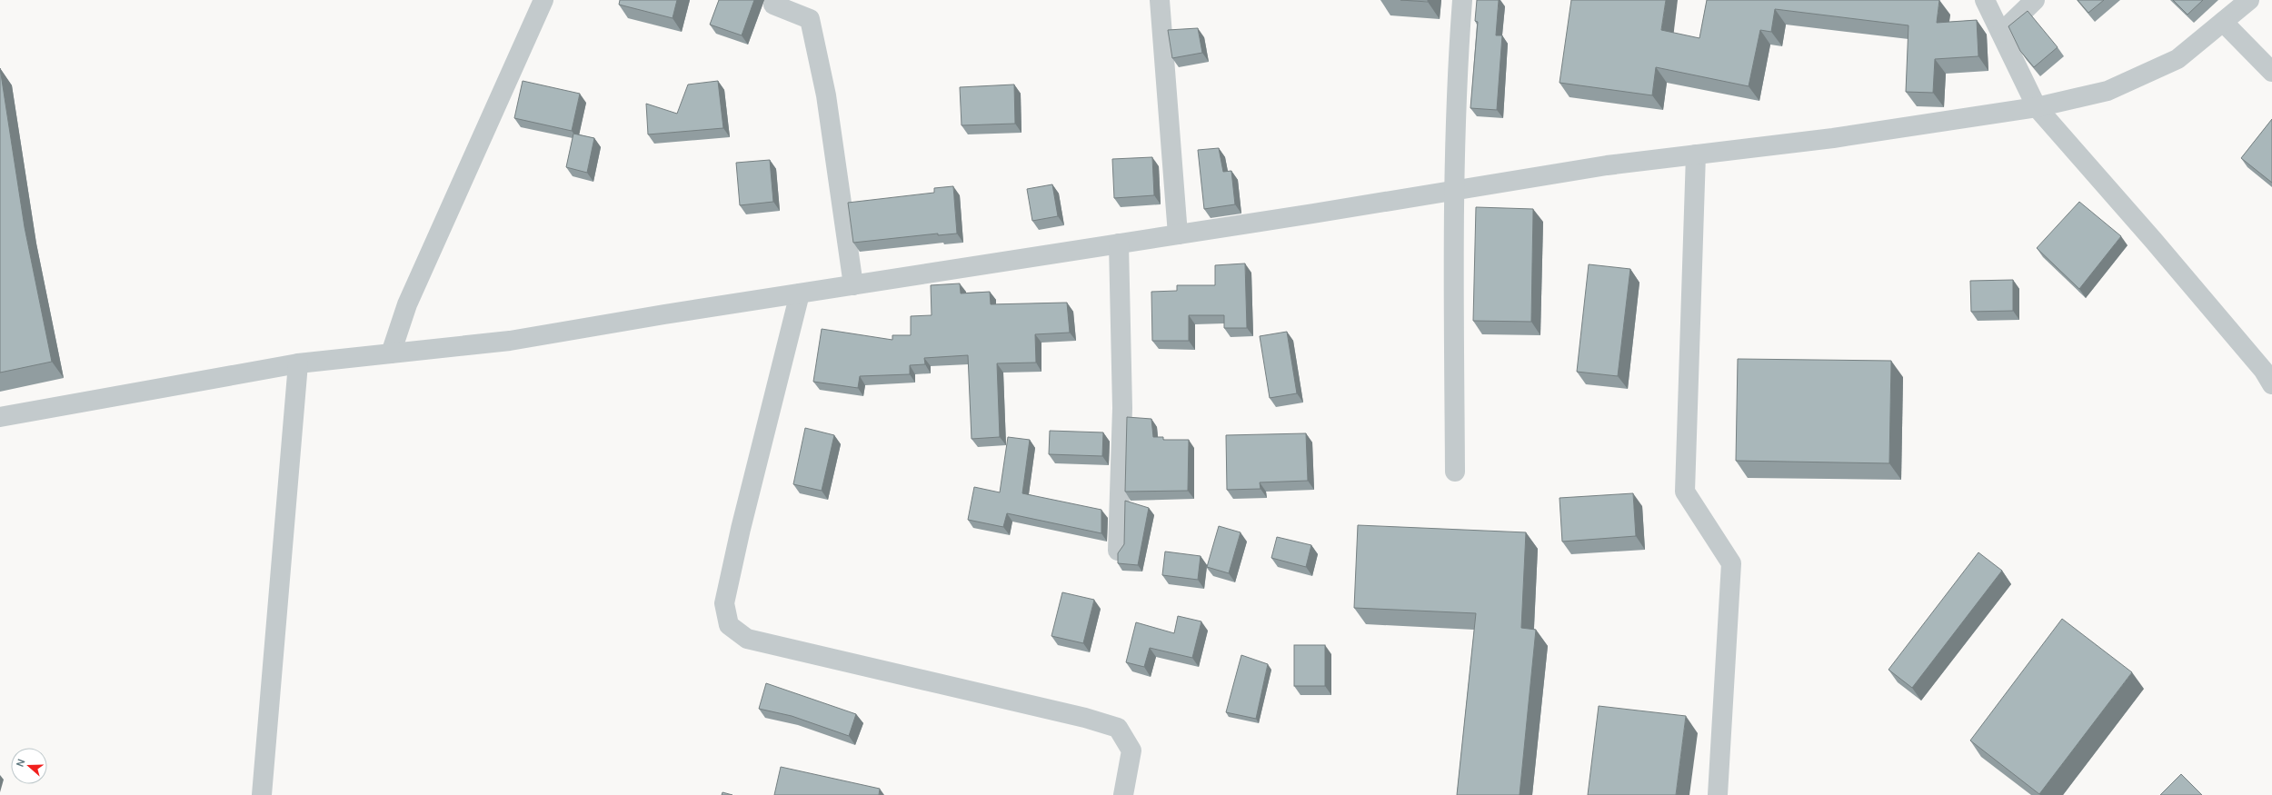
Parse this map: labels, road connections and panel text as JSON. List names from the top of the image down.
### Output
{
  "north": "left"
}
